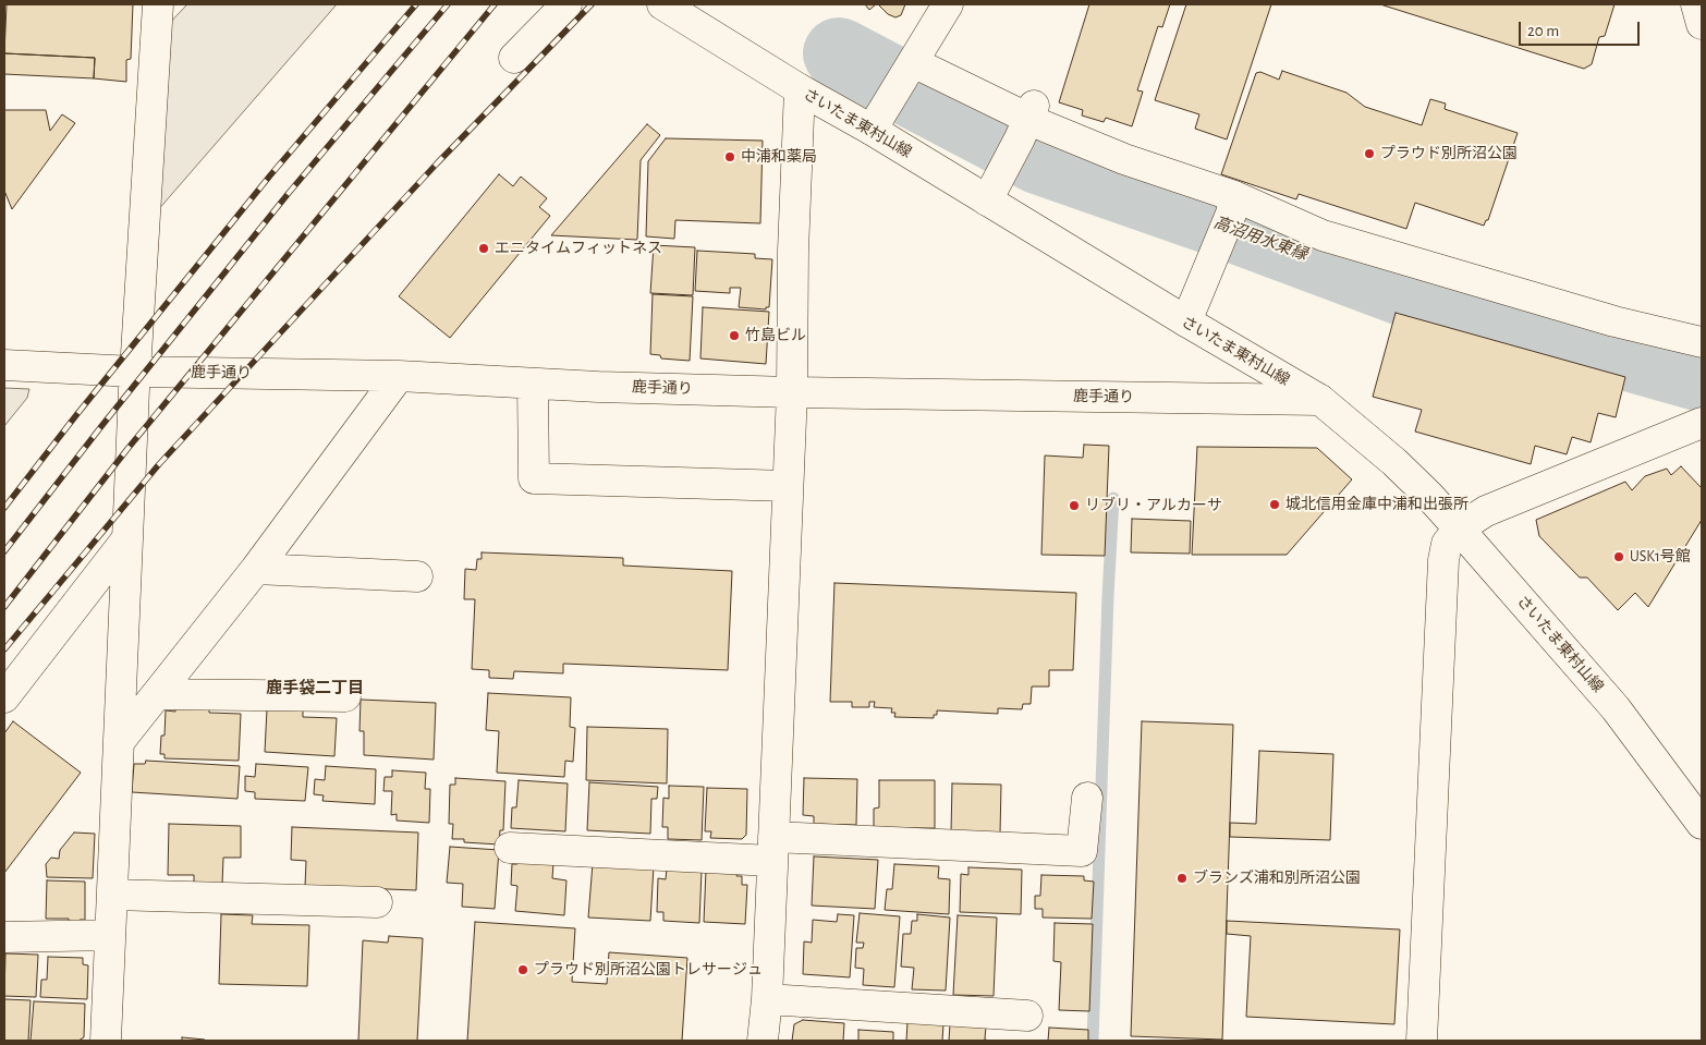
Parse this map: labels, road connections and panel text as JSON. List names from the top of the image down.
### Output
{
  "streets": {
    "street": ["さいたま東村山線", "鹿手通り"]
  },
  "crossings": [
    ["さいたま東村山線", "鹿手通り"]
  ],
  "districts": ["鹿手袋二丁目"],
  "water": ["高沼用水東縁"],
  "places": [
    "プラウド別所沼公園",
    "中浦和薬局",
    "エニタイムフィットネス",
    "竹島ビル",
    "城北信用金庫中浦和出張所",
    "リブリ・アルカーサ",
    "USK1号館",
    "ブランズ浦和別所沼公園",
    "プラウド別所沼公園トレサージュ"
  ],
  "scale_bar": "20 m"
}
